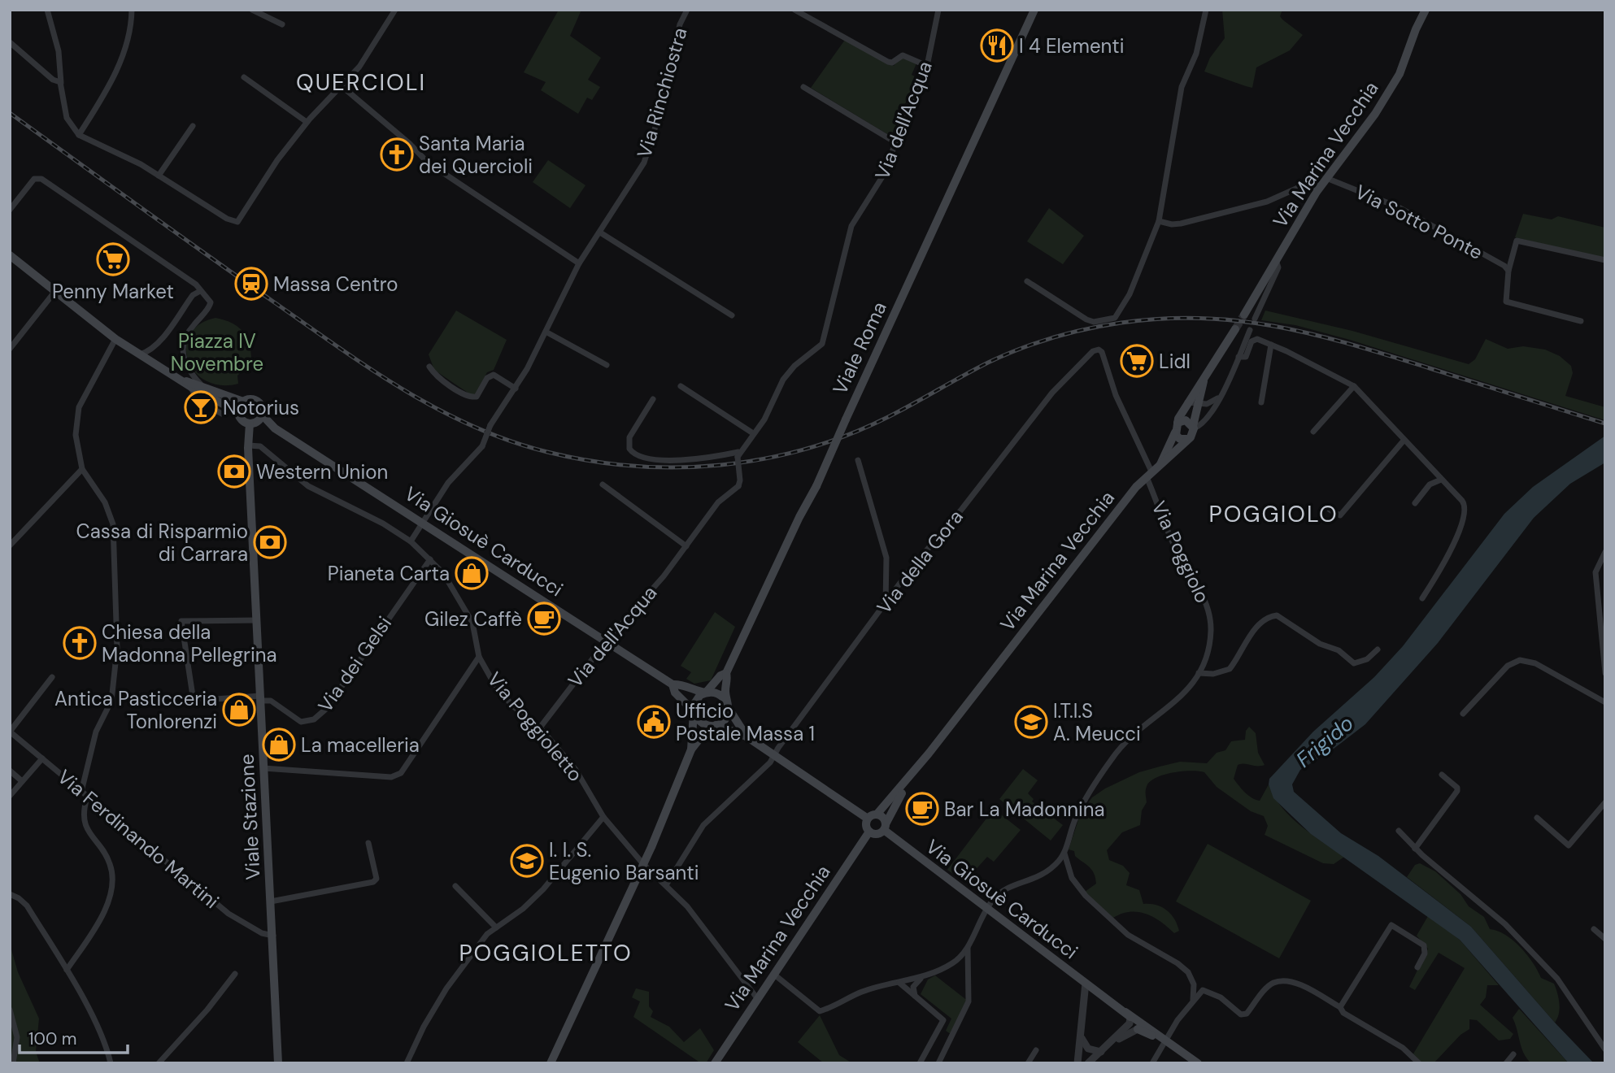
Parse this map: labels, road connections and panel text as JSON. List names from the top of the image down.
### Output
{
  "streets": {
    "main road": [
      "Via Marina Vecchia",
      "Viale Roma",
      "Via Giosuè Carducci",
      "Viale Stazione"
    ],
    "street": [
      "Via Rinchiostra",
      "Via dell'Acqua",
      "Via Sotto Ponte",
      "Via Poggiolo",
      "Via della Gora",
      "Via dei Gelsi",
      "Via Poggioletto",
      "Via Ferdinando Martini"
    ]
  },
  "crossings": [
    ["Via Rinchiostra", "Via Giosuè Carducci"],
    ["Via Rinchiostra", "Via Poggioletto"],
    ["Via dell'Acqua", "Via Giosuè Carducci"],
    ["Via dell'Acqua", "Via Poggioletto"],
    ["Via Marina Vecchia", "Via Sotto Ponte"],
    ["Via Marina Vecchia", "Via Giosuè Carducci"],
    ["Via Marina Vecchia", "Via Poggiolo"],
    ["Via Marina Vecchia", "Via della Gora"],
    ["Via Marina Vecchia", "Via Poggioletto"],
    ["Viale Roma", "Via Giosuè Carducci"],
    ["Via Giosuè Carducci", "Via Poggiolo"],
    ["Via Giosuè Carducci", "Viale Stazione"],
    ["Via Poggiolo", "Via della Gora"],
    ["Via della Gora", "Via Poggioletto"],
    ["Via dei Gelsi", "Via Poggioletto"],
    ["Via dei Gelsi", "Viale Stazione"],
    ["Via Poggioletto", "Viale Stazione"],
    ["Viale Stazione", "Via Ferdinando Martini"]
  ],
  "districts": ["QUERCIOLI", "POGGIOLO", "POGGIOLETTO"],
  "water": ["Frigido"],
  "parks": ["Piazza IV Novembre"],
  "places": {
    "restaurant": ["I 4 Elementi"],
    "church": ["Santa Maria dei Quercioli", "Chiesa della Madonna Pellegrina"],
    "supermarket": ["Penny Market", "Lidl"],
    "station": ["Massa Centro"],
    "bar": ["Notorius"],
    "bank": ["Western Union", "Cassa di Risparmio di Carrara"],
    "shop": ["Pianeta Carta", "Antica Pasticceria Tonlorenzi", "La macelleria"],
    "cafe": ["Gilez Caffè", "Bar La Madonnina"],
    "public building": ["Ufficio Postale Massa 1"],
    "school or university": ["I.T.I.S A. Meucci", "I. I. S. Eugenio Barsanti"]
  },
  "scale_bar": "100 m"
}
